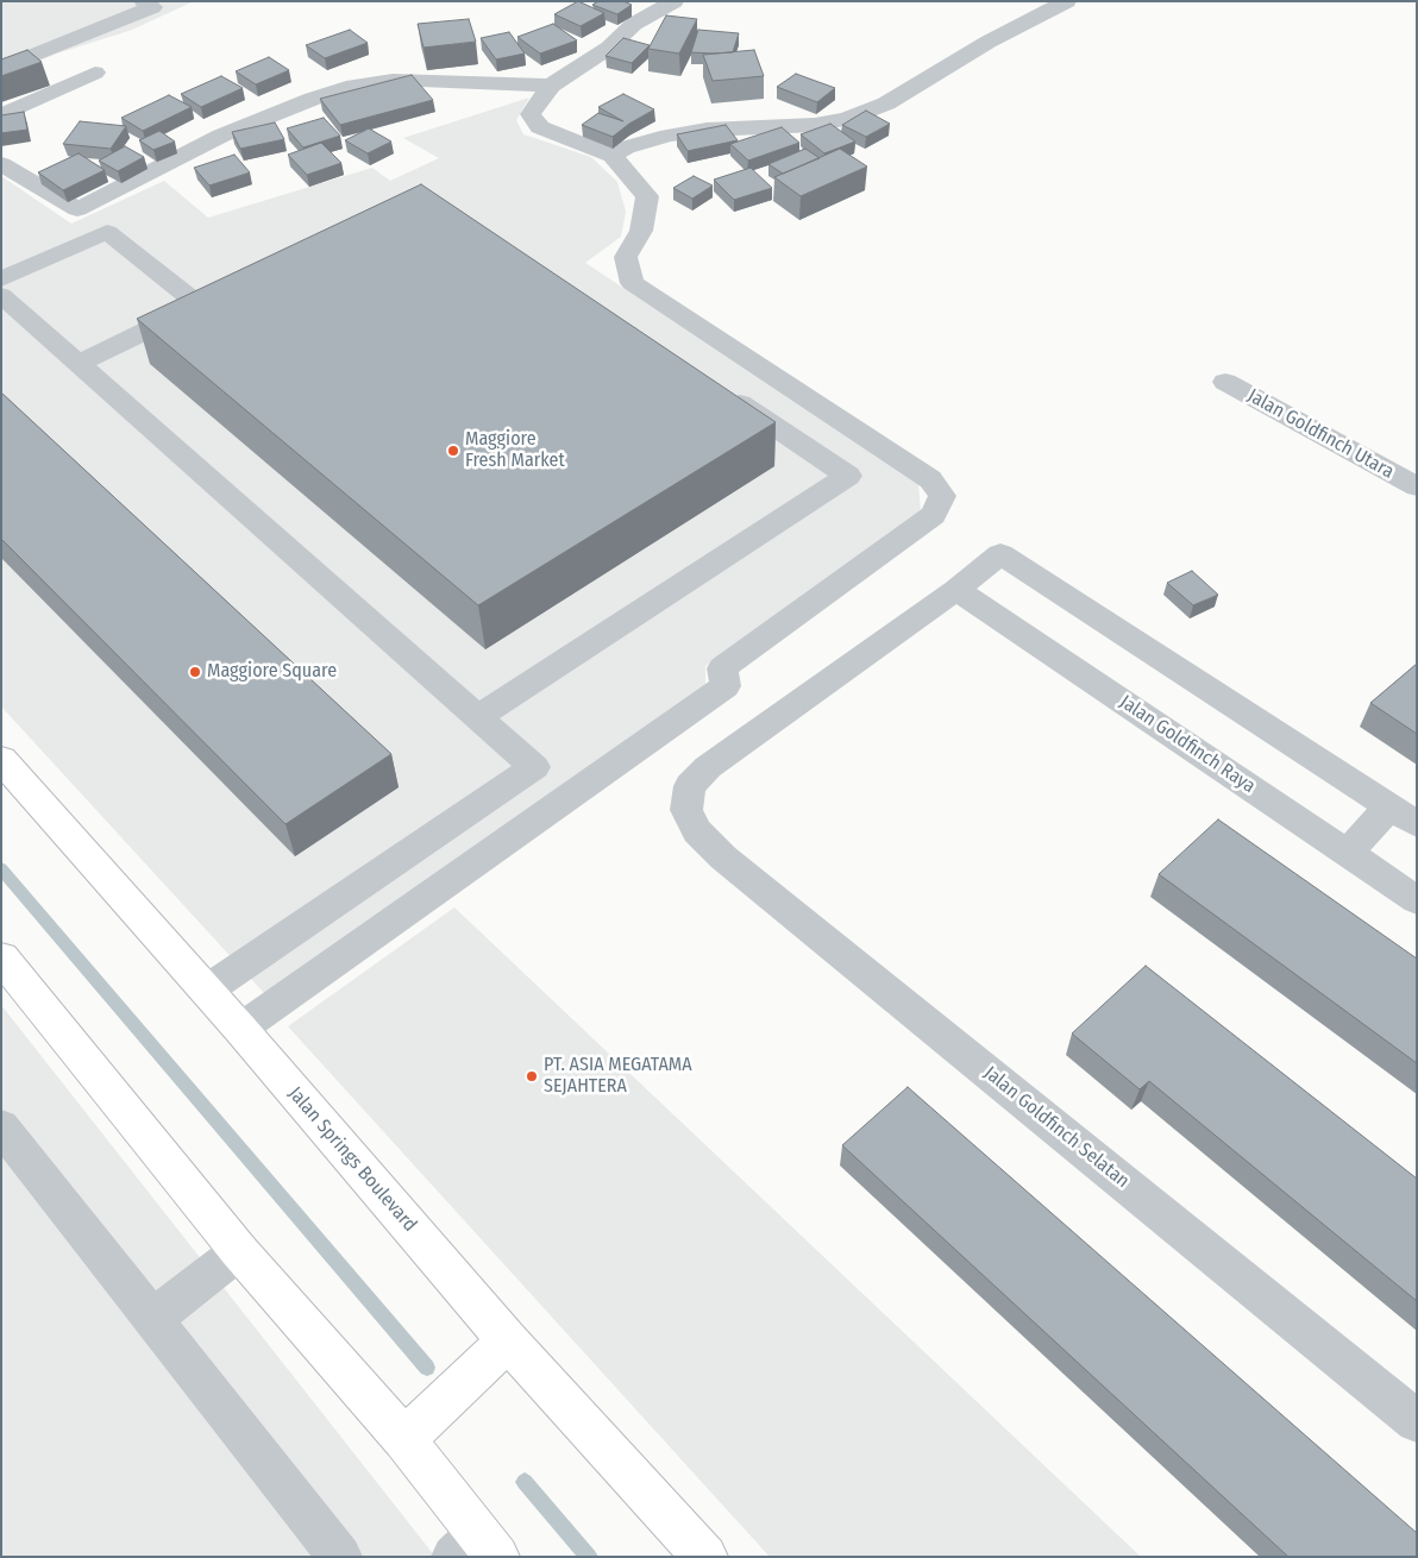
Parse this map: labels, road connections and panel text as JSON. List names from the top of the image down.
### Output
{
  "streets": {
    "main road": ["Jalan Springs Boulevard"],
    "street": ["Jalan Goldfinch Utara", "Jalan Goldfinch Raya", "Jalan Goldfinch Selatan"]
  },
  "crossings": [
    ["Jalan Goldfinch Raya", "Jalan Goldfinch Selatan"]
  ],
  "places": ["Maggiore Fresh Market", "Maggiore Square", "PT. ASIA MEGATAMA SEJAHTERA"]
}
